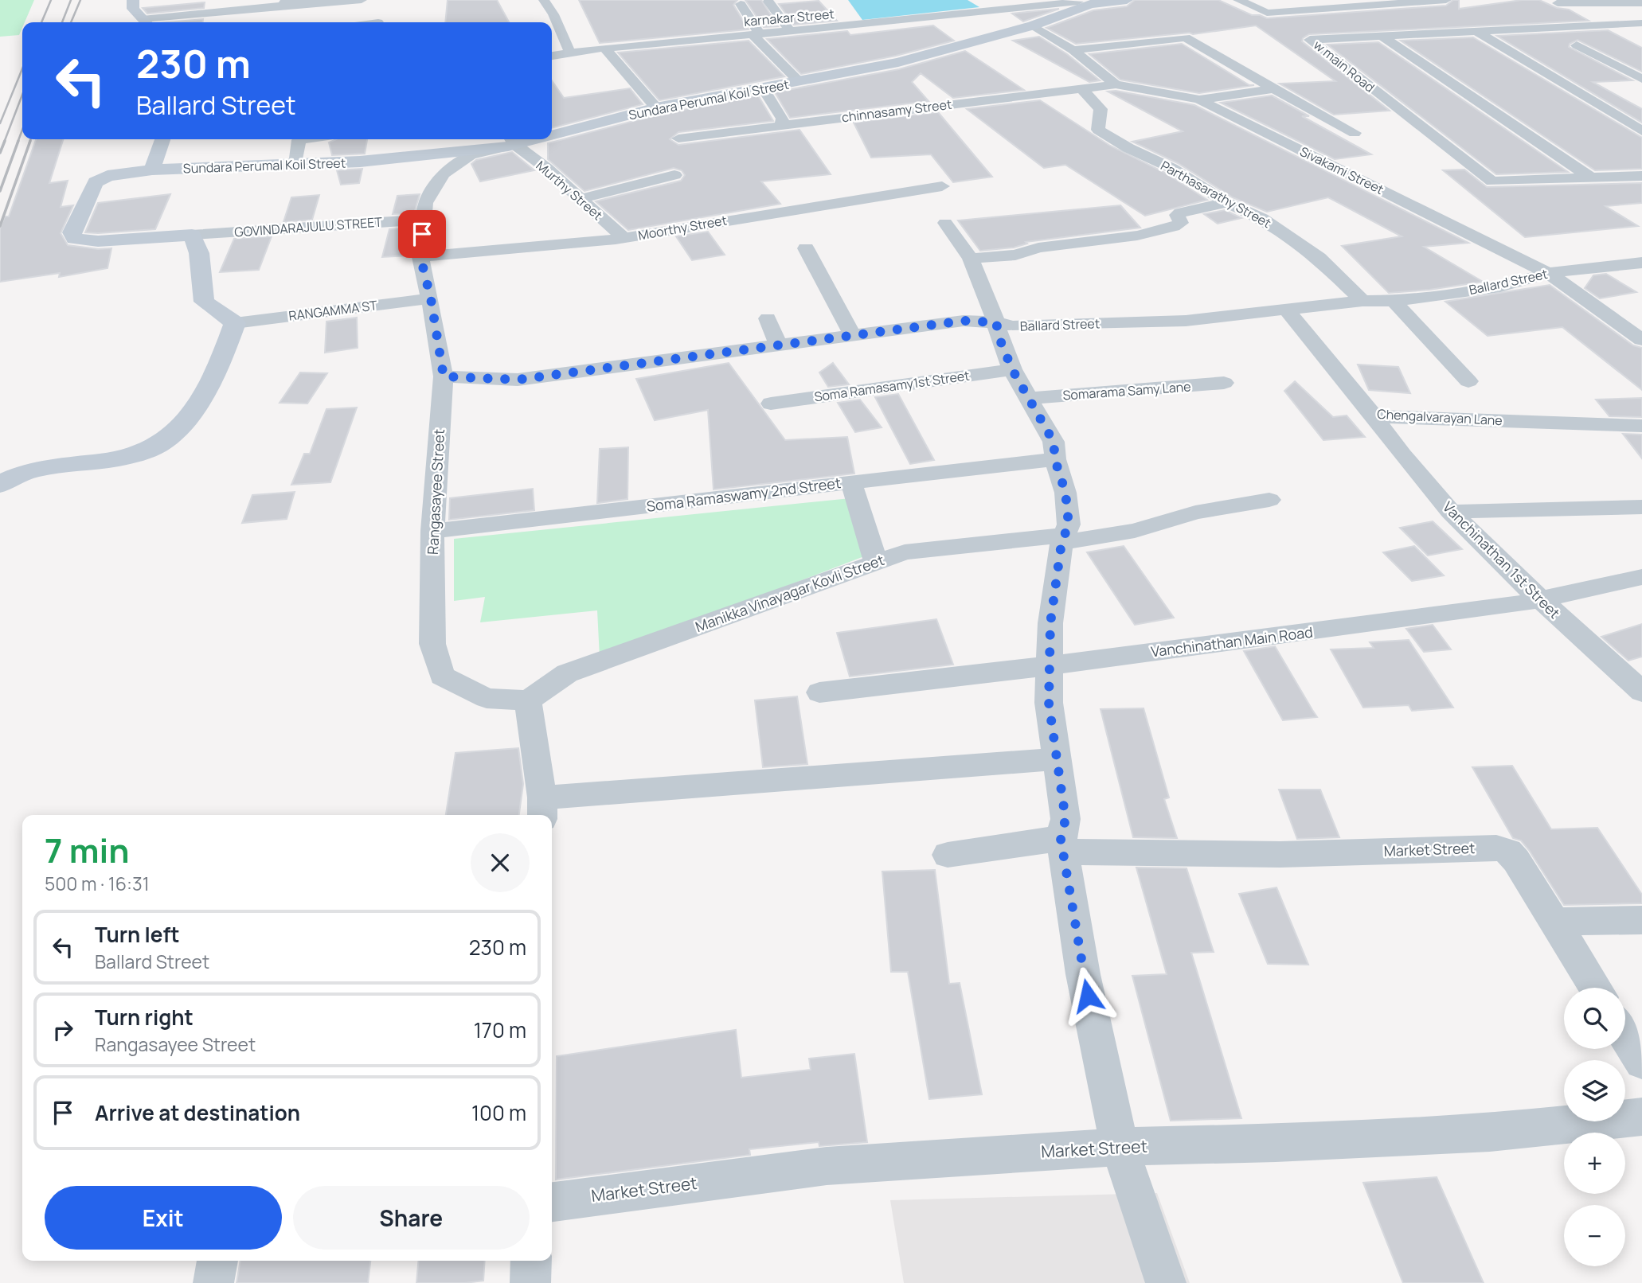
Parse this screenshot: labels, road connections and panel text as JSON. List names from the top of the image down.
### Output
{
  "streets": {
    "street": [
      "karnakar Street",
      "w main Road",
      "Sundara Perumal Koil Street",
      "chinnasamy Street",
      "Sivakami Street",
      "Murthy Street",
      "Parthasarathy Street",
      "GOVINDARAJULU STREET",
      "Moorthy Street",
      "Ballard Street",
      "RANGAMMA ST",
      "Soma Ramasamy1st Street",
      "Somarama Samy Lane",
      "Chengalvarayan Lane",
      "Rangasayee Street",
      "Soma Ramaswamy 2nd Street",
      "Vanchinathan 1st Street",
      "Manikka Vinayagar Kovli Street",
      "Vanchinathan Main Road",
      "Market Street"
    ]
  },
  "crossings": [
    ["karnakar Street", "Sundara Perumal Koil Street"],
    ["Sundara Perumal Koil Street", "Sivakami Street"],
    ["Sundara Perumal Koil Street", "Murthy Street"],
    ["Sundara Perumal Koil Street", "GOVINDARAJULU STREET"],
    ["Sundara Perumal Koil Street", "Rangasayee Street"],
    ["chinnasamy Street", "Sivakami Street"],
    ["chinnasamy Street", "Parthasarathy Street"],
    ["Sivakami Street", "Ballard Street"],
    ["Murthy Street", "Moorthy Street"],
    ["Murthy Street", "Rangasayee Street"],
    ["Parthasarathy Street", "Ballard Street"],
    ["GOVINDARAJULU STREET", "Rangasayee Street"],
    ["Moorthy Street", "Rangasayee Street"],
    ["Ballard Street", "Chengalvarayan Lane"],
    ["Ballard Street", "Rangasayee Street"],
    ["RANGAMMA ST", "Rangasayee Street"],
    ["Chengalvarayan Lane", "Vanchinathan 1st Street"],
    ["Rangasayee Street", "Soma Ramaswamy 2nd Street"],
    ["Rangasayee Street", "Manikka Vinayagar Kovli Street"],
    ["Vanchinathan 1st Street", "Vanchinathan Main Road"]
  ],
  "page": {
    "turn": ["230 m", "Ballard Street"],
    "heading": ["7 min", "500 m · 16:31"],
    "list": [
      {
        "name": "Turn left",
        "note": "Ballard Street",
        "value": "230 m"
      },
      {
        "name": "Turn right",
        "note": "Rangasayee Street",
        "value": "170 m"
      },
      {
        "name": "Arrive at destination",
        "value": "100 m"
      }
    ],
    "map_buttons": ["+", "−"],
    "buttons": ["Exit", "Share"]
  }
}
